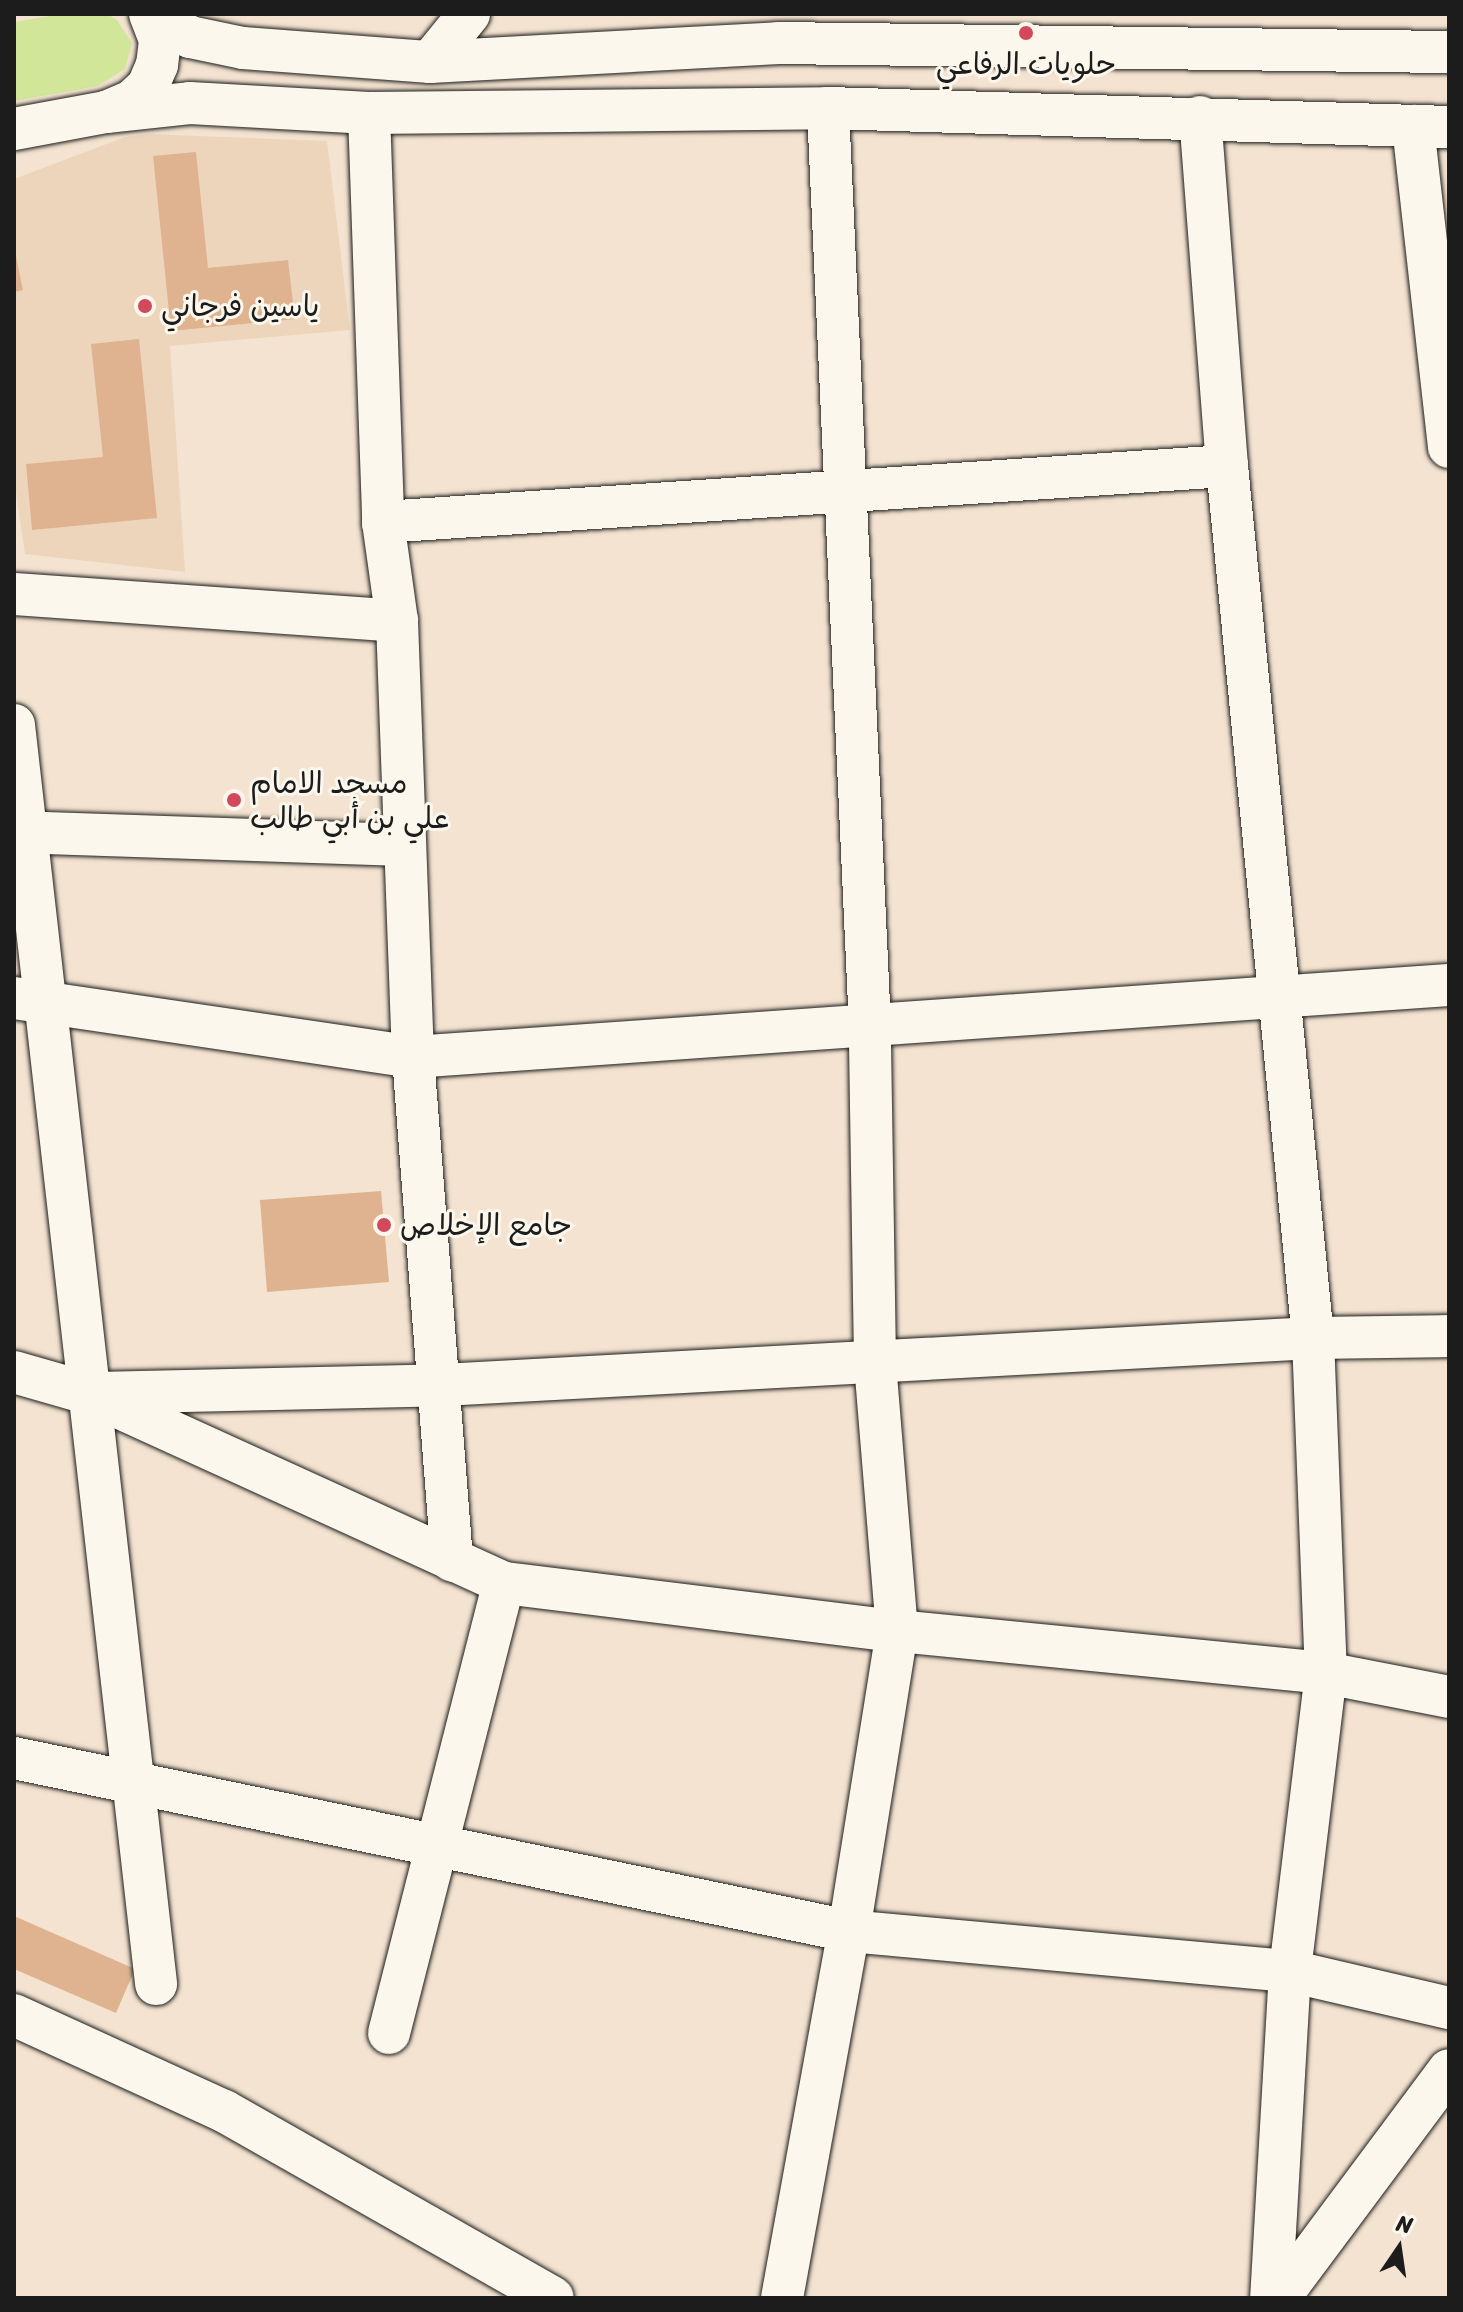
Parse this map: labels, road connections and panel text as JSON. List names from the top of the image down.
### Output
{
  "places": [
    "حلويات الرفاعي",
    "ياسين فرجاني",
    "مسجد الامام علي بن أبي طالب",
    "جامع الإخلاص"
  ],
  "north": "top"
}
